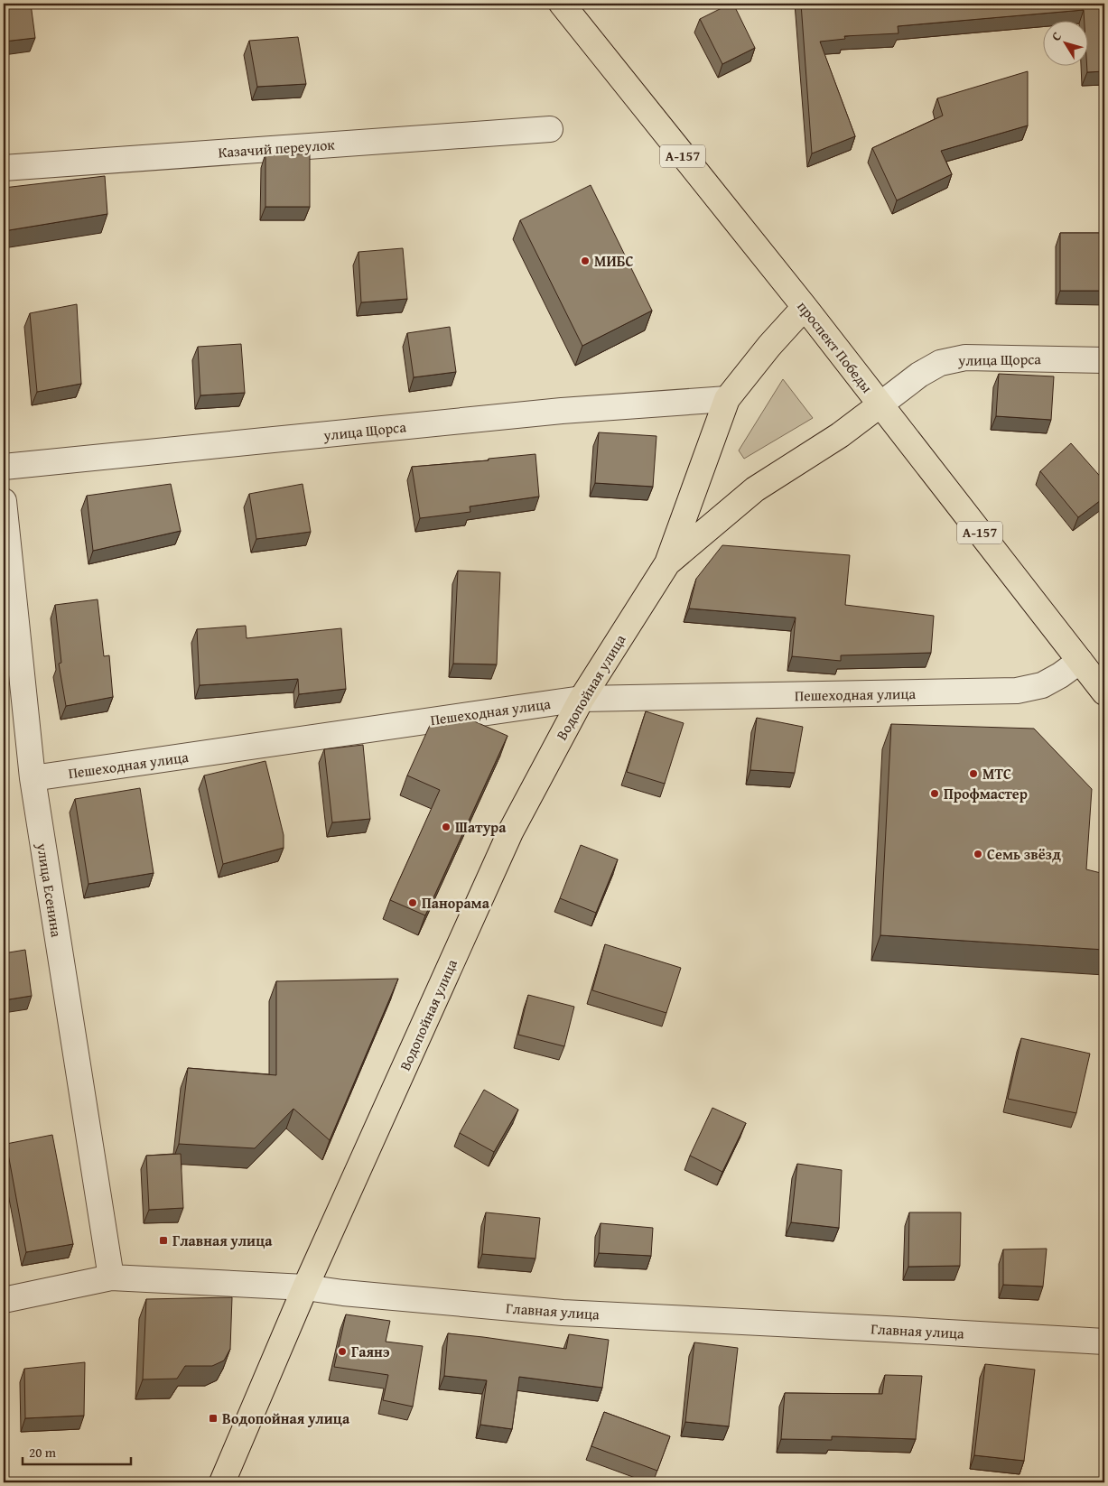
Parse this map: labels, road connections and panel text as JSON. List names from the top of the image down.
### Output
{
  "streets": {
    "main road": ["А-157", "проспект Победы", "Водопойная улица"],
    "street": [
      "Казачий переулок",
      "улица Щорса",
      "Пешеходная улица",
      "улица Есенина",
      "Главная улица"
    ]
  },
  "crossings": [
    ["проспект Победы", "улица Щорса"],
    ["проспект Победы", "Водопойная улица"],
    ["проспект Победы", "Пешеходная улица"],
    ["улица Щорса", "Водопойная улица"],
    ["Водопойная улица", "Пешеходная улица"],
    ["Водопойная улица", "Главная улица"],
    ["Пешеходная улица", "улица Есенина"],
    ["улица Есенина", "Главная улица"]
  ],
  "places": {
    "other": [
      "МИБС",
      "МТС",
      "Профмастер",
      "Шатура",
      "Семь звёзд",
      "Панорама",
      "Гаянэ"
    ],
    "transit": ["Главная улица", "Водопойная улица"]
  },
  "scale_bar": "20 m",
  "north": "top left"
}
